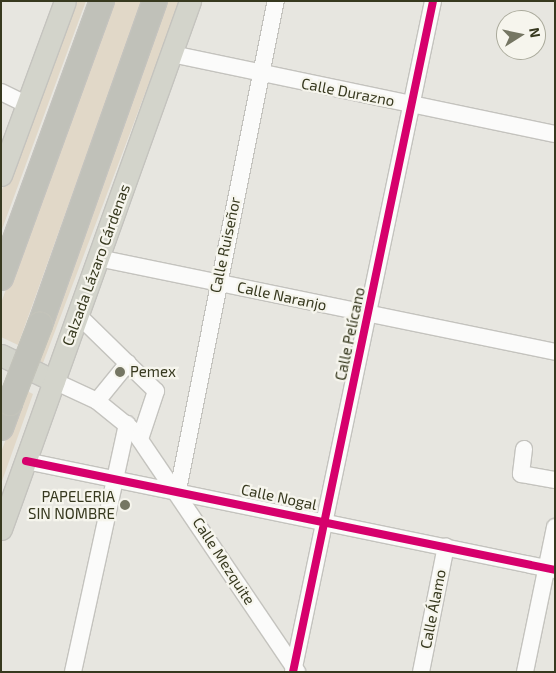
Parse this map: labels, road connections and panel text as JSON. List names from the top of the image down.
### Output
{
  "streets": {
    "main road": ["Calzada Lázaro Cárdenas"],
    "street": [
      "Calle Durazno",
      "Calle Ruiseñor",
      "Calle Naranjo",
      "Calle Pelícano",
      "Calle Nogal",
      "Calle Mezquite",
      "Calle Álamo"
    ]
  },
  "crossings": [
    ["Calle Durazno", "Calle Ruiseñor"],
    ["Calle Durazno", "Calzada Lázaro Cárdenas"],
    ["Calle Durazno", "Calle Pelícano"],
    ["Calle Ruiseñor", "Calle Naranjo"],
    ["Calle Ruiseñor", "Calle Nogal"],
    ["Calle Ruiseñor", "Calle Mezquite"],
    ["Calzada Lázaro Cárdenas", "Calle Naranjo"],
    ["Calzada Lázaro Cárdenas", "Calle Nogal"],
    ["Calzada Lázaro Cárdenas", "Calle Mezquite"],
    ["Calle Naranjo", "Calle Pelícano"],
    ["Calle Pelícano", "Calle Nogal"],
    ["Calle Pelícano", "Calle Mezquite"],
    ["Calle Nogal", "Calle Mezquite"],
    ["Calle Nogal", "Calle Álamo"]
  ],
  "places": ["Pemex", "PAPELERIA SIN NOMBRE"],
  "north": "right"
}
